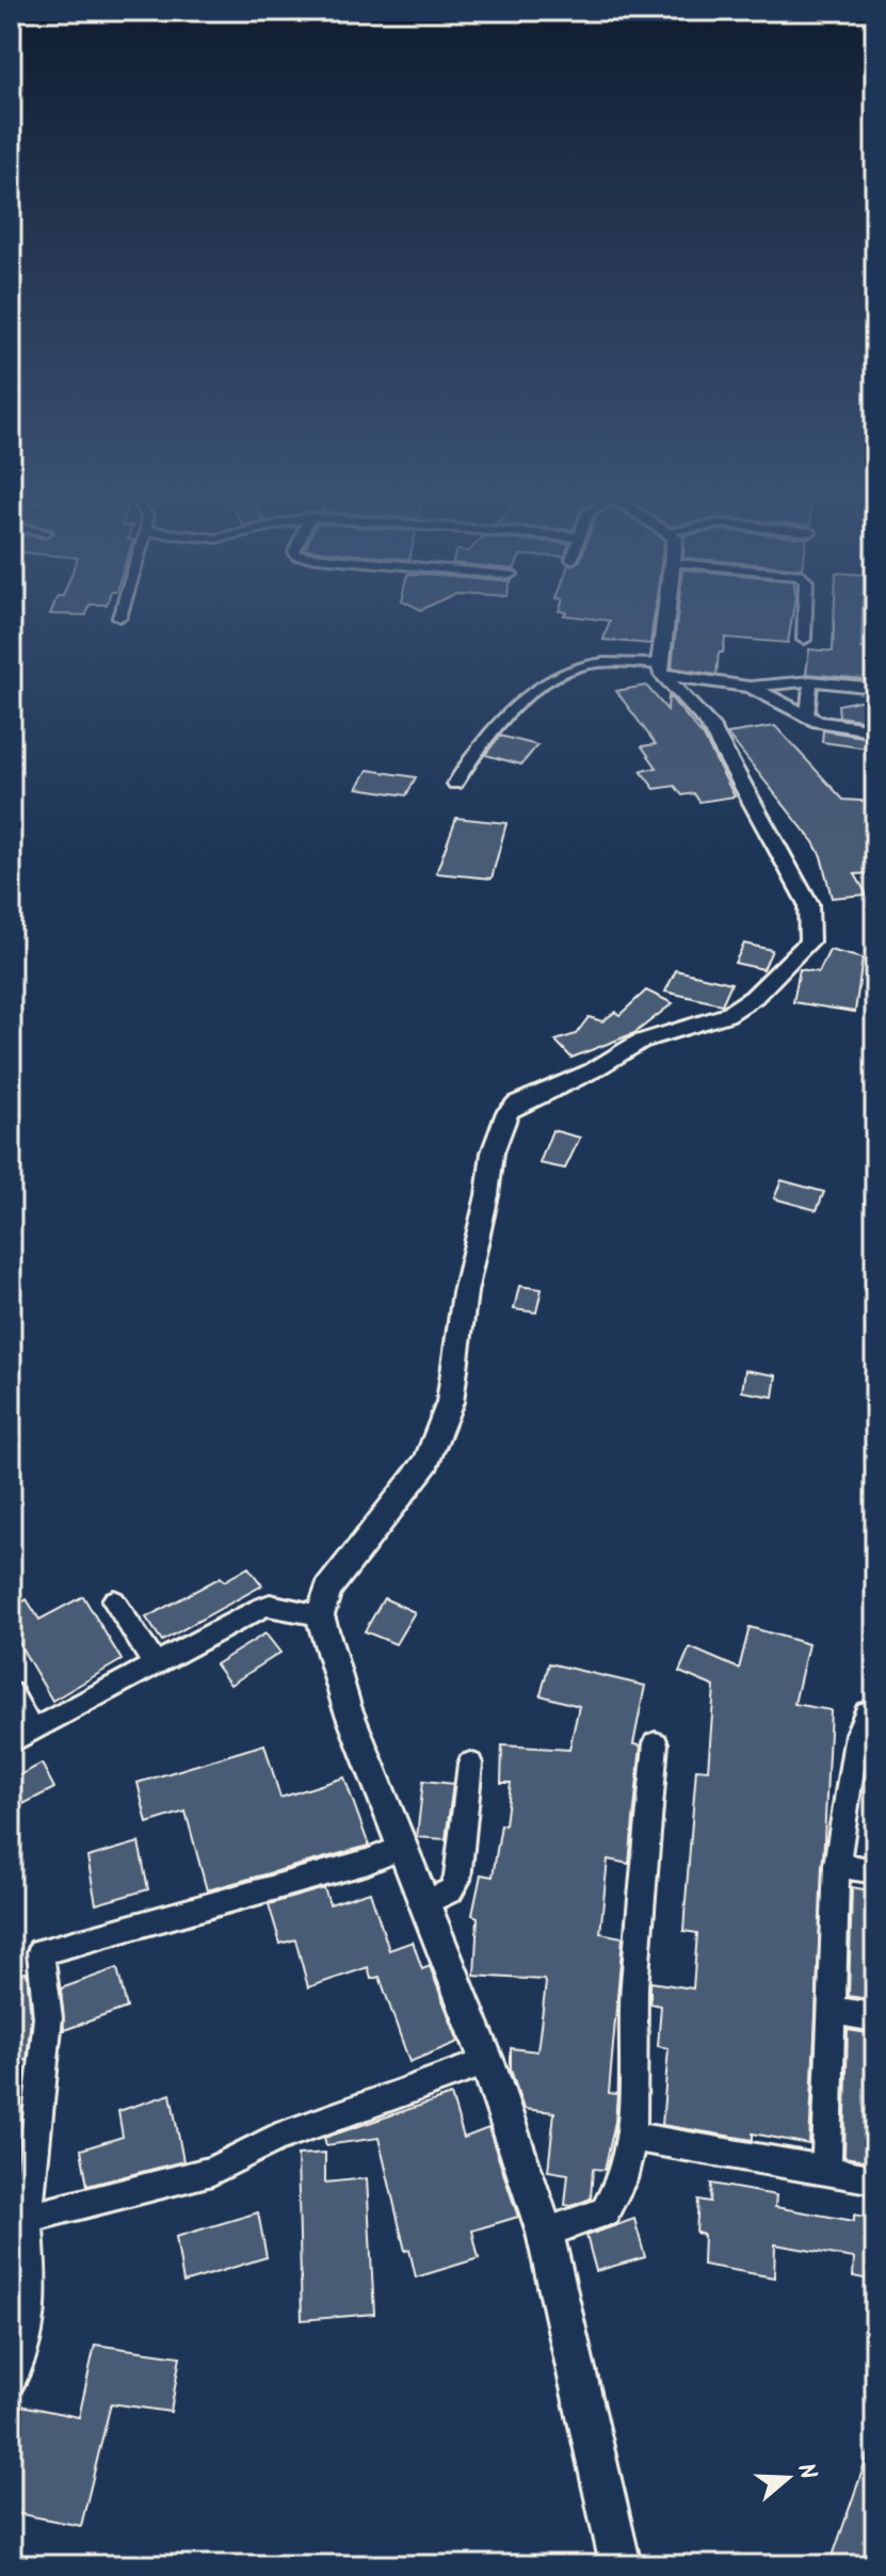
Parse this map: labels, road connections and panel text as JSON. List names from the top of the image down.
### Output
{
  "north": "right"
}
